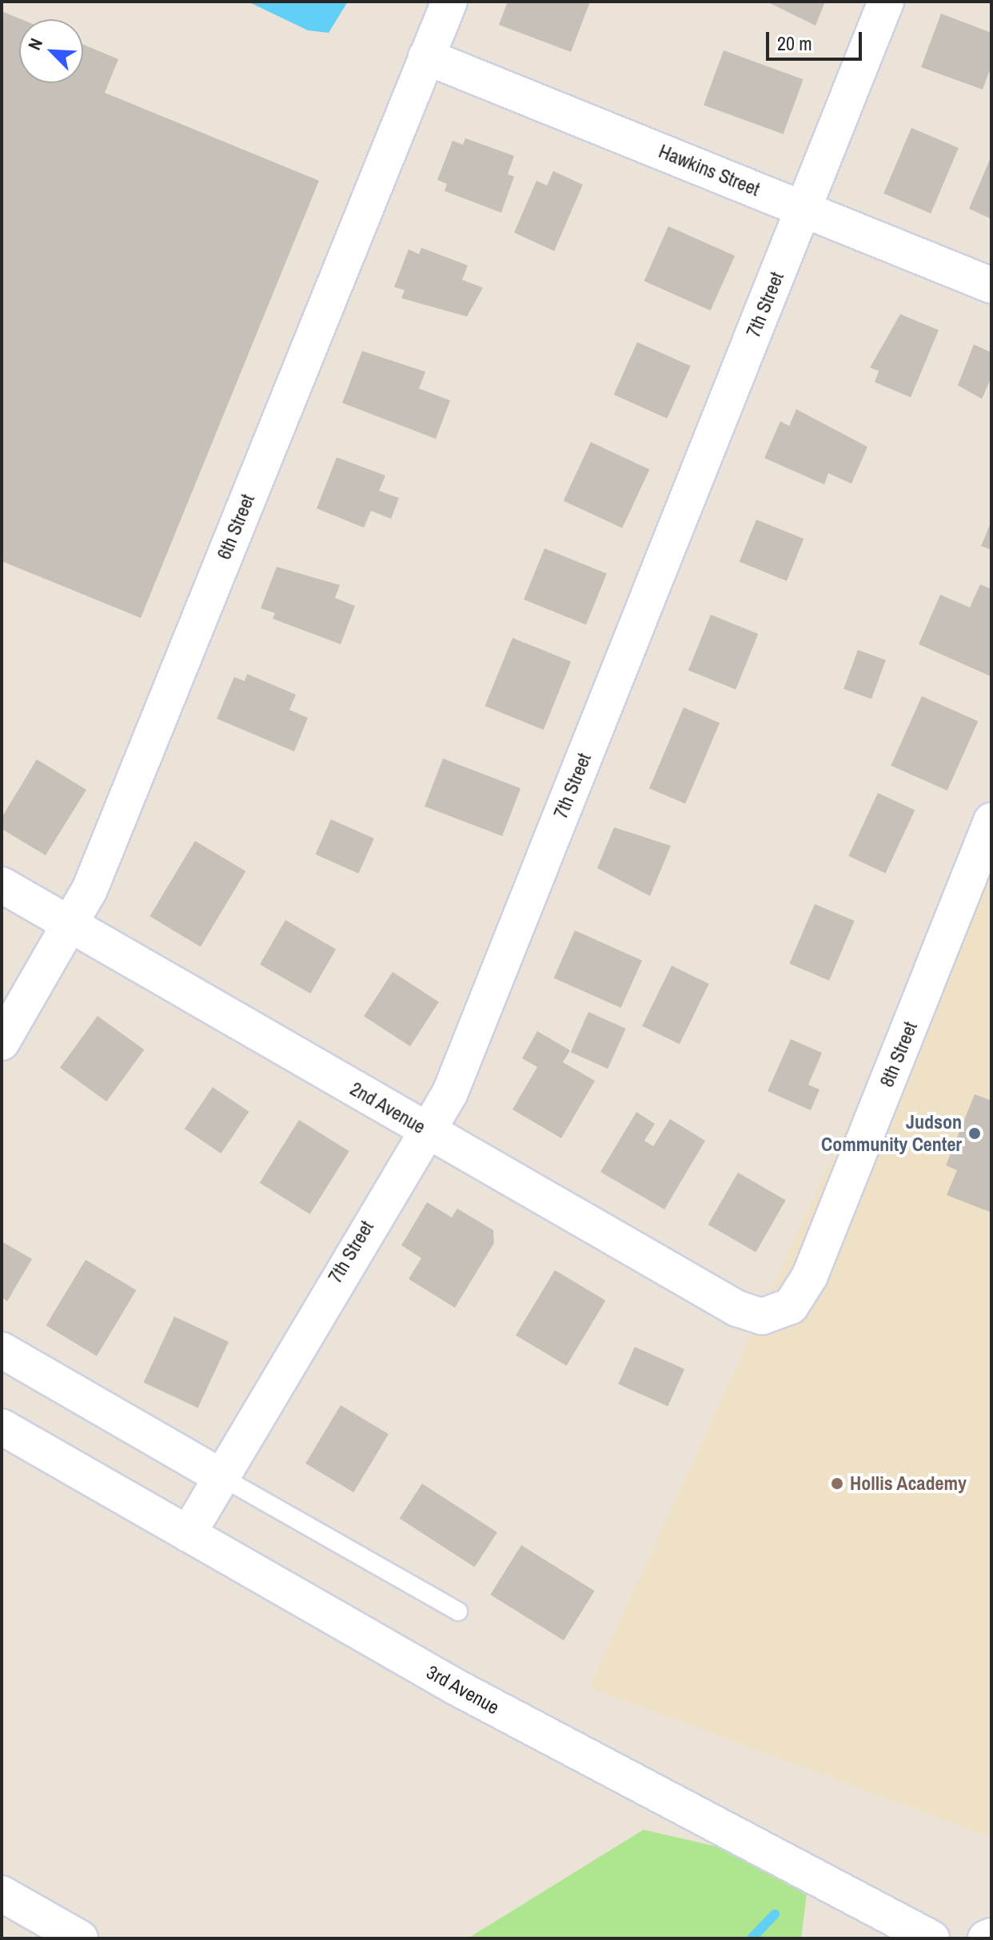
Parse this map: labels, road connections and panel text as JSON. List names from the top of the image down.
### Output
{
  "streets": {
    "street": [
      "Hawkins Street",
      "7th Street",
      "6th Street",
      "8th Street",
      "2nd Avenue",
      "3rd Avenue"
    ]
  },
  "crossings": [
    ["Hawkins Street", "7th Street"],
    ["Hawkins Street", "6th Street"],
    ["7th Street", "2nd Avenue"],
    ["7th Street", "3rd Avenue"],
    ["6th Street", "2nd Avenue"],
    ["8th Street", "2nd Avenue"]
  ],
  "places": ["Judson Community Center", "Hollis Academy"],
  "scale_bar": "20 m",
  "north": "top left"
}
